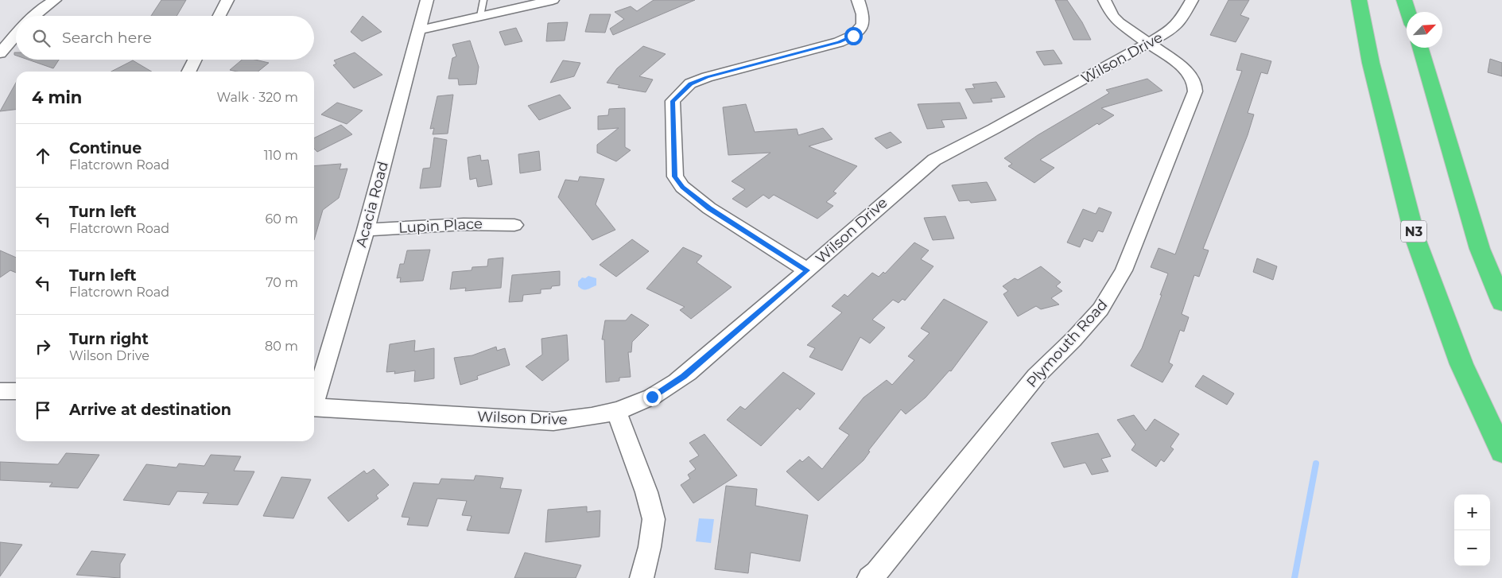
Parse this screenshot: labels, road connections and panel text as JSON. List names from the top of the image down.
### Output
{
  "streets": {
    "highway": ["N3"],
    "street": [
      "Wilson Drive",
      "Acacia Road",
      "Lupin Place",
      "Plymouth Road"
    ]
  },
  "crossings": [
    ["Wilson Drive", "Plymouth Road"],
    ["Acacia Road", "Lupin Place"]
  ],
  "north": "top right",
  "page": {
    "search": "Search here",
    "heading": ["4 min", "Walk · 320 m"],
    "list": [
      ["Continue", "Flatcrown Road", "110 m"],
      ["Turn left", "Flatcrown Road", "60 m"],
      ["Turn left", "Flatcrown Road", "70 m"],
      ["Turn right", "Wilson Drive", "80 m"],
      "Arrive at destination"
    ],
    "map_buttons": ["+", "−"]
  }
}
